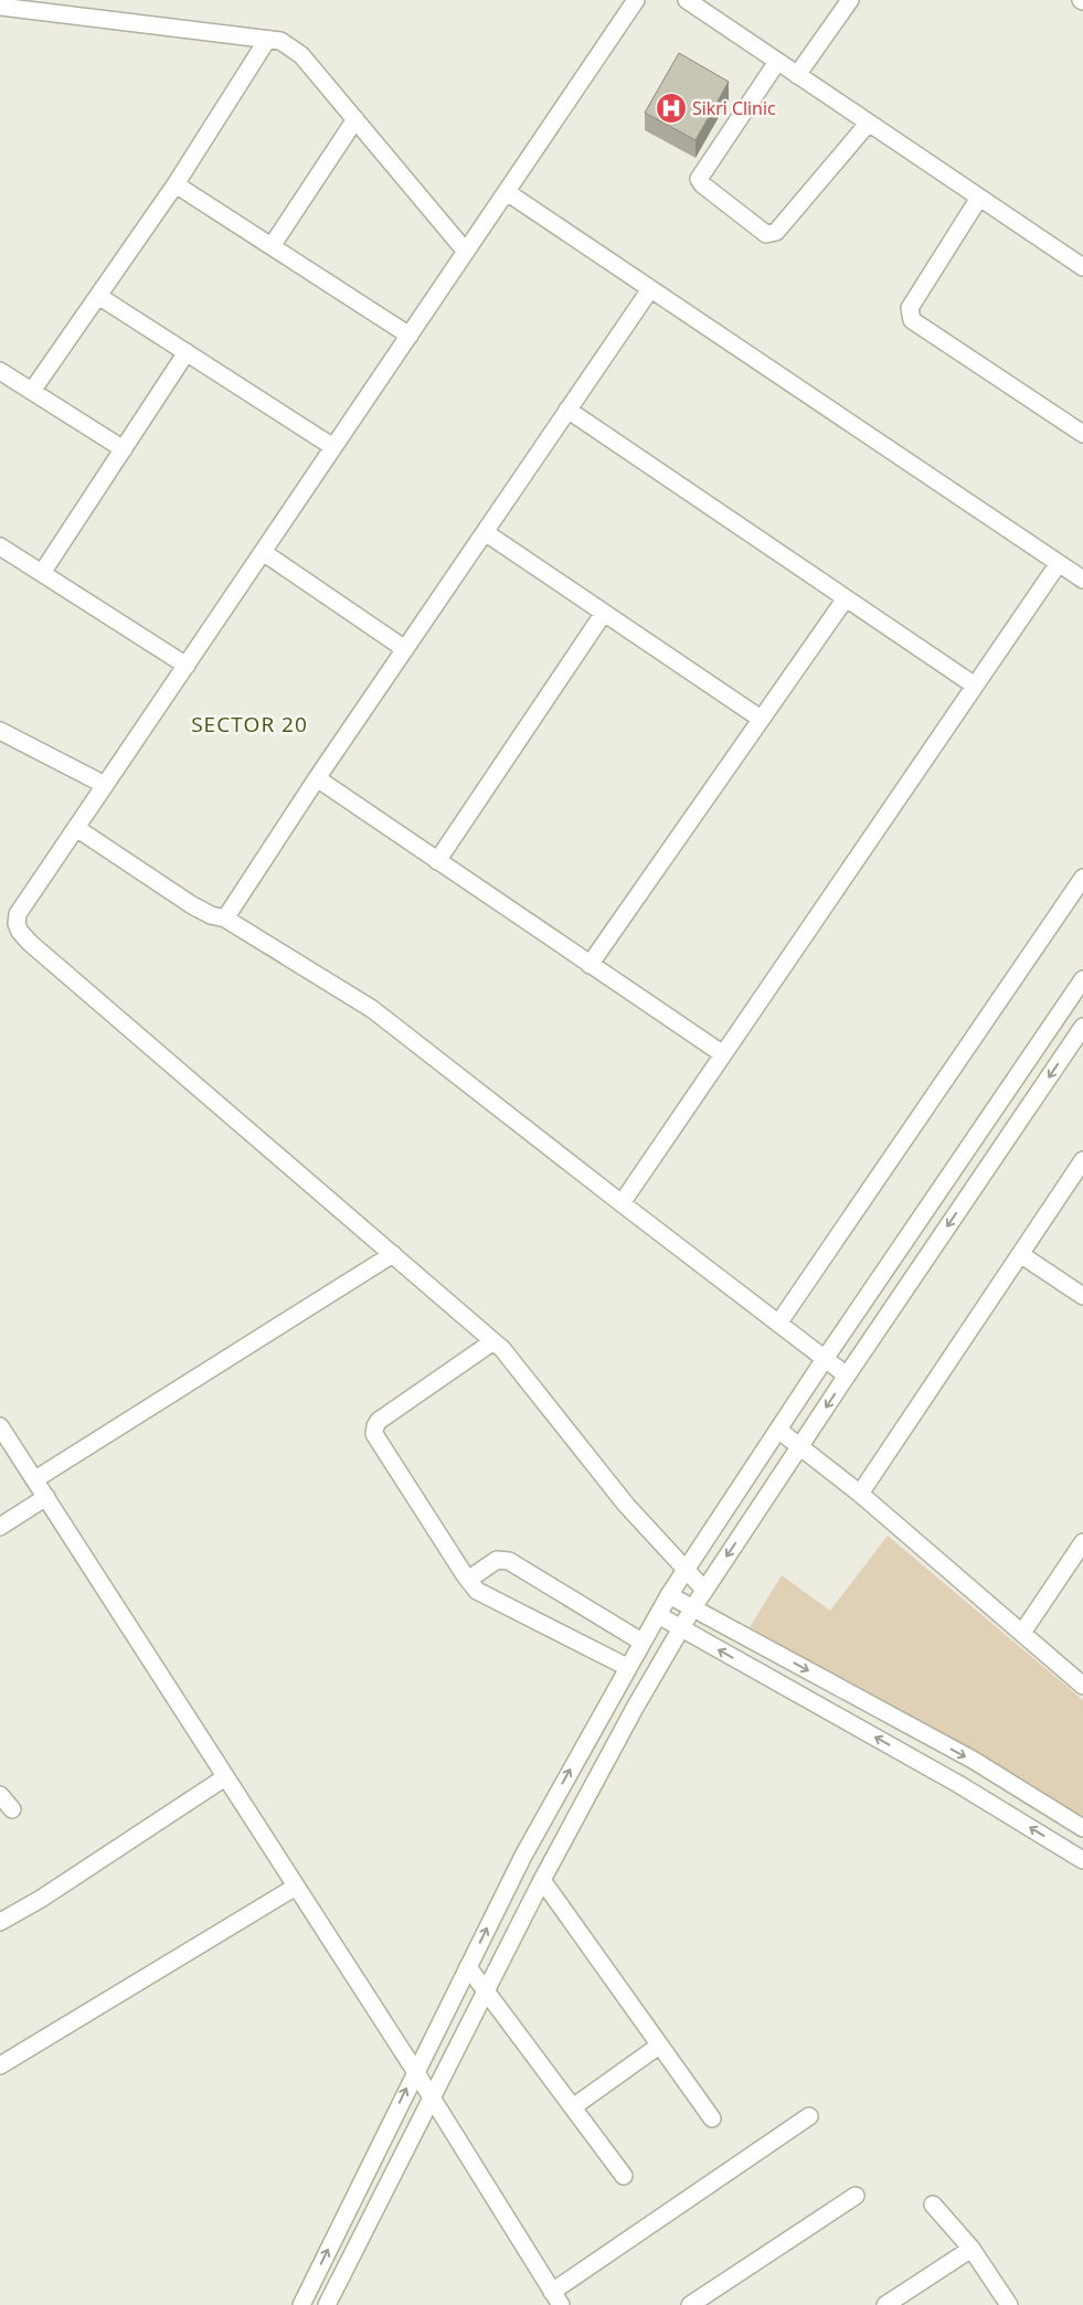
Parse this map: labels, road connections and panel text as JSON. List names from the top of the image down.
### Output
{
  "districts": ["SECTOR 20"],
  "places": {
    "hospital": ["Sikri Clinic"]
  }
}
